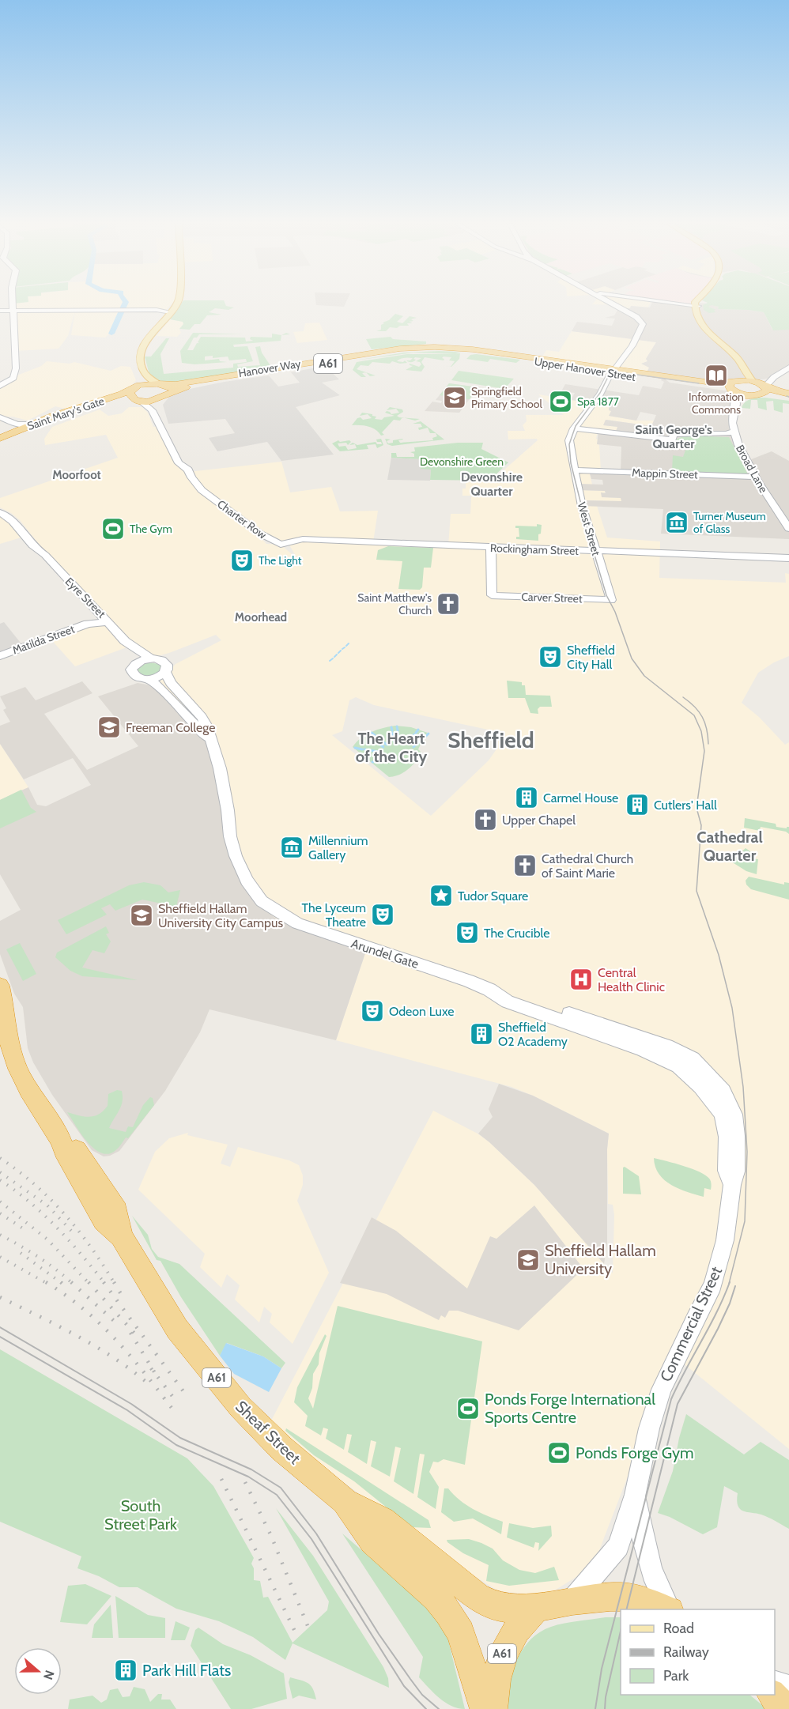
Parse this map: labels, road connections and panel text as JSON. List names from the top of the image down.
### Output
{
  "streets": {
    "highway": [
      "A61",
      "Hanover Way",
      "Upper Hanover Street",
      "Saint Mary's Gate",
      "Sheaf Street"
    ],
    "street": [
      "Broad Lane",
      "Mappin Street",
      "Charter Row",
      "West Street",
      "Rockingham Street",
      "Eyre Street",
      "Carver Street",
      "Matilda Street",
      "Arundel Gate",
      "Commercial Street"
    ]
  },
  "crossings": [
    ["A61", "Hanover Way"],
    ["A61", "Saint Mary's Gate"],
    ["A61", "Charter Row"],
    ["A61", "Commercial Street"],
    ["A61", "Sheaf Street"],
    ["Hanover Way", "Upper Hanover Street"],
    ["Hanover Way", "Charter Row"],
    ["Upper Hanover Street", "West Street"],
    ["Saint Mary's Gate", "Charter Row"],
    ["Broad Lane", "Mappin Street"],
    ["Mappin Street", "West Street"],
    ["Charter Row", "Rockingham Street"],
    ["West Street", "Rockingham Street"],
    ["West Street", "Carver Street"],
    ["Rockingham Street", "Carver Street"],
    ["Eyre Street", "Matilda Street"],
    ["Eyre Street", "Arundel Gate"],
    ["Arundel Gate", "Commercial Street"]
  ],
  "districts": [
    "Saint George's Quarter",
    "Moorfoot",
    "Devonshire Quarter",
    "Moorhead",
    "The Heart of the City",
    "Sheffield",
    "Cathedral Quarter"
  ],
  "parks": ["Devonshire Green", "South Street Park"],
  "places": {
    "library": ["Information Commons"],
    "school or university": [
      "Springfield Primary School",
      "Freeman College",
      "Sheffield Hallam University City Campus",
      "Sheffield Hallam University"
    ],
    "sports": [
      "Spa 1877",
      "The Gym",
      "Ponds Forge International Sports Centre",
      "Ponds Forge Gym"
    ],
    "museum": ["Turner Museum of Glass", "Millennium Gallery"],
    "theatre": [
      "The Light",
      "Sheffield City Hall",
      "The Lyceum Theatre",
      "The Crucible",
      "Odeon Luxe"
    ],
    "church": ["Saint Matthew's Church", "Upper Chapel", "Cathedral Church of Saint Marie"],
    "building": [
      "Carmel House",
      "Cutlers' Hall",
      "Sheffield O2 Academy",
      "Park Hill Flats"
    ],
    "place": ["Tudor Square"],
    "hospital": ["Central Health Clinic"]
  },
  "legend": ["Road", "Railway", "Park"],
  "north": "right"
}
